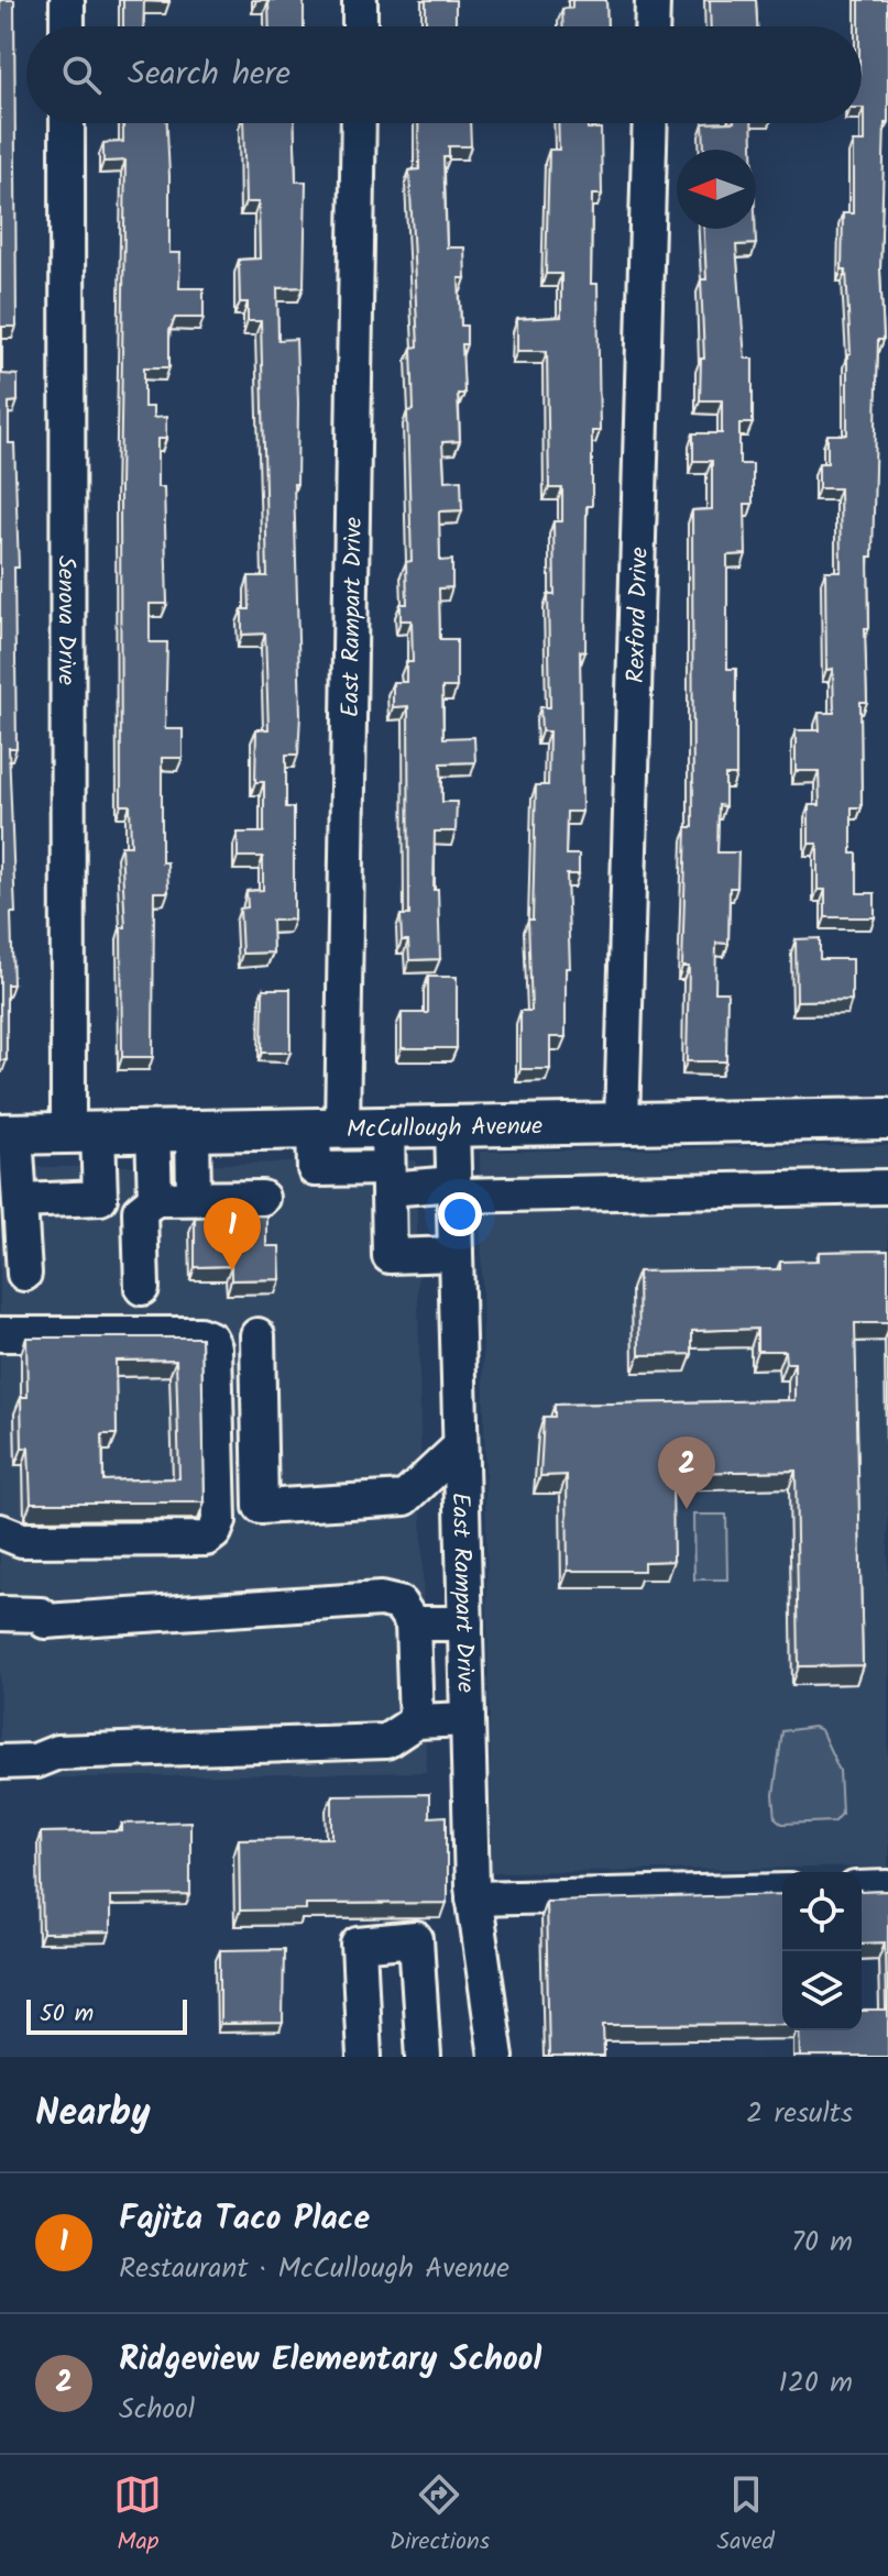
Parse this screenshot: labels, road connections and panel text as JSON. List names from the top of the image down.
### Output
{
  "streets": {
    "main road": ["McCullough Avenue"],
    "street": ["Rexford Drive", "East Rampart Drive", "Senova Drive"]
  },
  "crossings": [
    ["Rexford Drive", "McCullough Avenue"],
    ["East Rampart Drive", "McCullough Avenue"],
    ["Senova Drive", "McCullough Avenue"]
  ],
  "scale_bar": "50 m",
  "north": "left",
  "page": {
    "search": "Search here",
    "pins": ["1", "2"],
    "scale": "50 m",
    "heading": ["Nearby", "2 results"],
    "list": [
      {
        "mark": "1",
        "name": "Fajita Taco Place",
        "note": "Restaurant · McCullough Avenue",
        "value": "70 m"
      },
      {
        "mark": "2",
        "name": "Ridgeview Elementary School",
        "note": "School",
        "value": "120 m"
      }
    ],
    "nav": ["Map", "Directions", "Saved"]
  }
}
